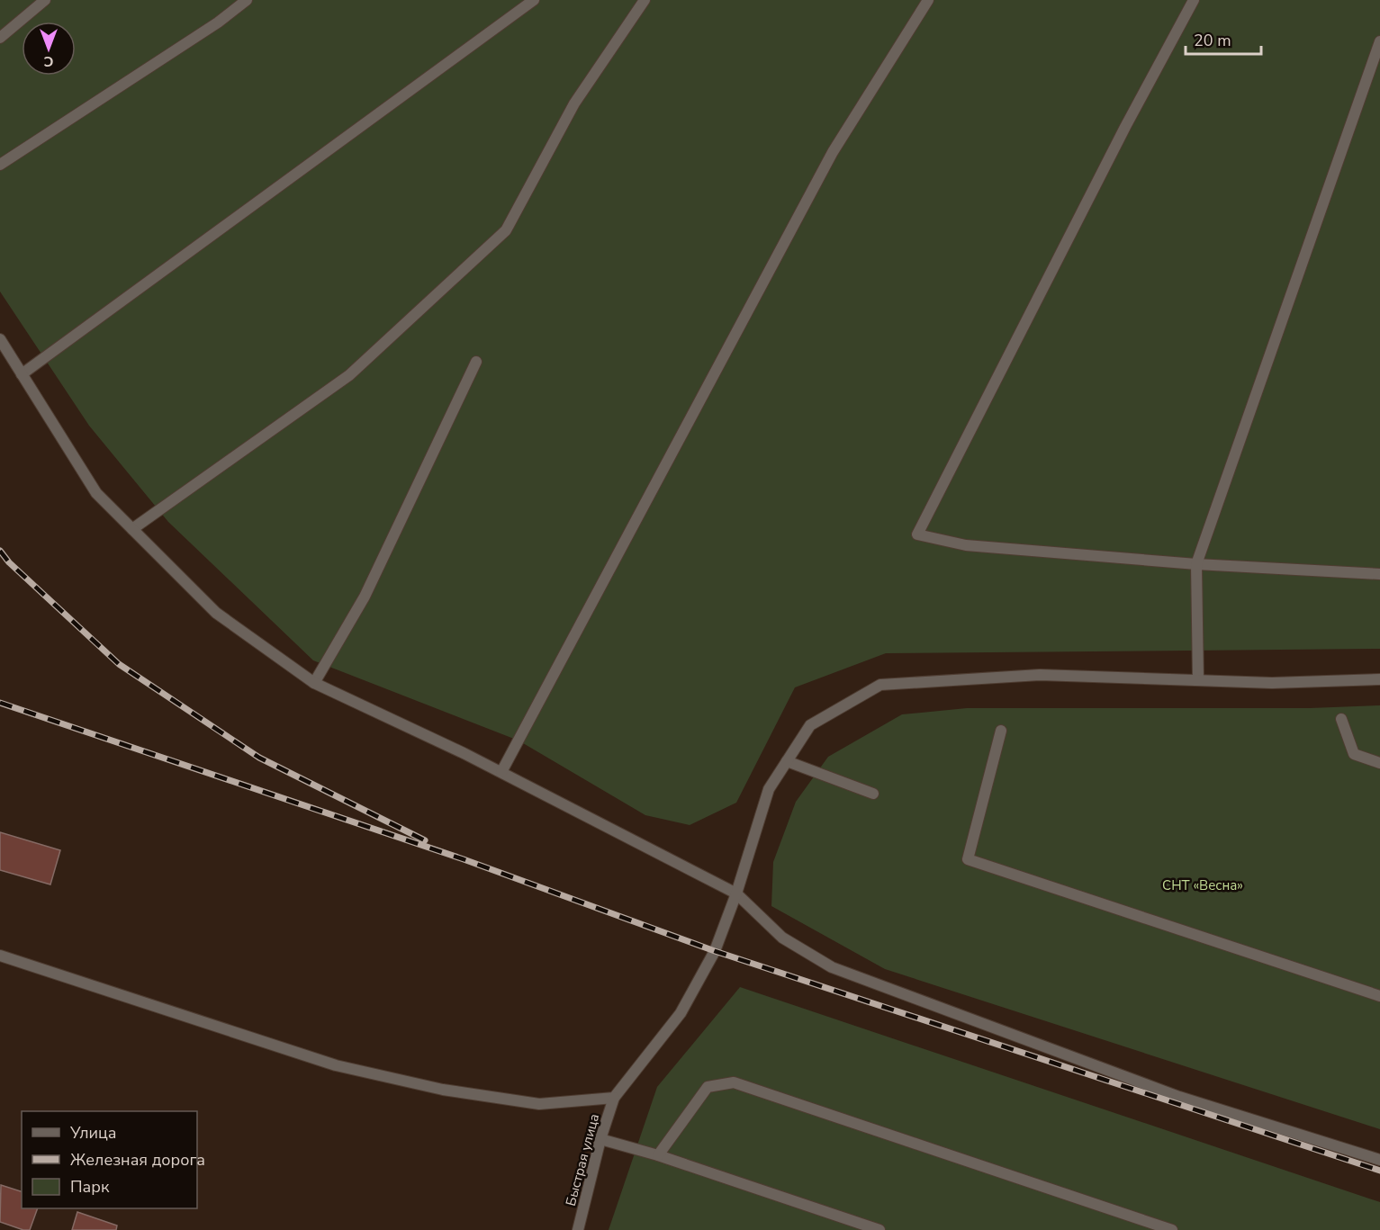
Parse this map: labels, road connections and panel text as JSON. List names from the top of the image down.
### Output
{
  "streets": {
    "street": ["Быстрая улица"]
  },
  "parks": ["СНТ «Весна»"],
  "legend": ["Улица", "Железная дорога", "Парк"],
  "scale_bar": "20 m",
  "north": "bottom"
}
